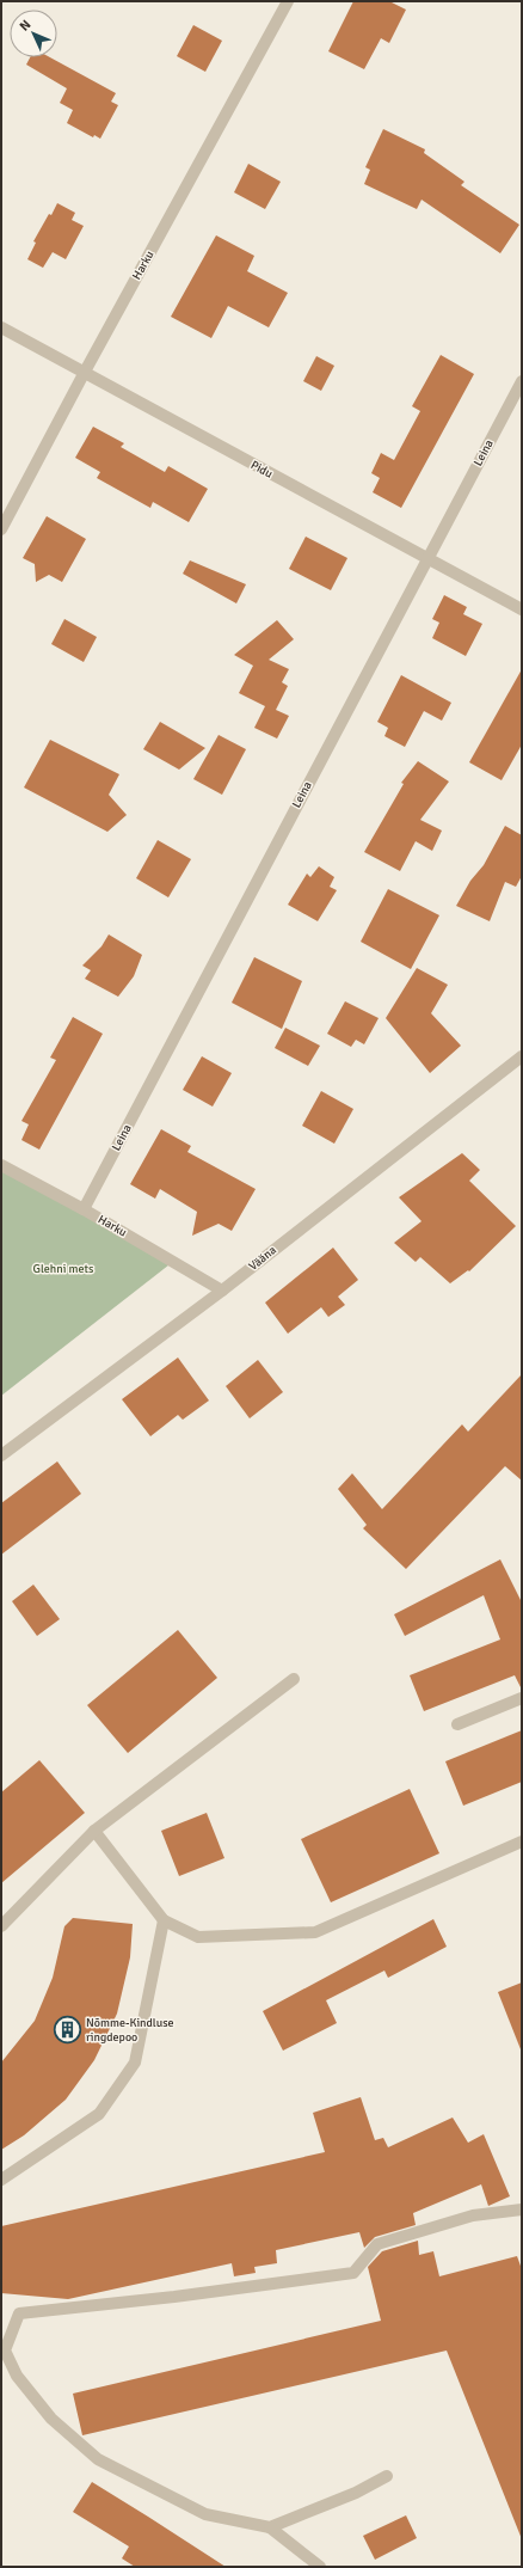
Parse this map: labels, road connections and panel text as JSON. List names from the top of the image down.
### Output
{
  "streets": {
    "street": [
      "Harku",
      "Leina",
      "Pidu",
      "Vääna"
    ]
  },
  "crossings": [
    ["Harku", "Leina"],
    ["Harku", "Pidu"],
    ["Harku", "Vääna"],
    ["Leina", "Pidu"]
  ],
  "parks": ["Glehni mets"],
  "places": {
    "building": ["Nõmme-Kindluse ringdepoo"]
  },
  "north": "top left"
}
